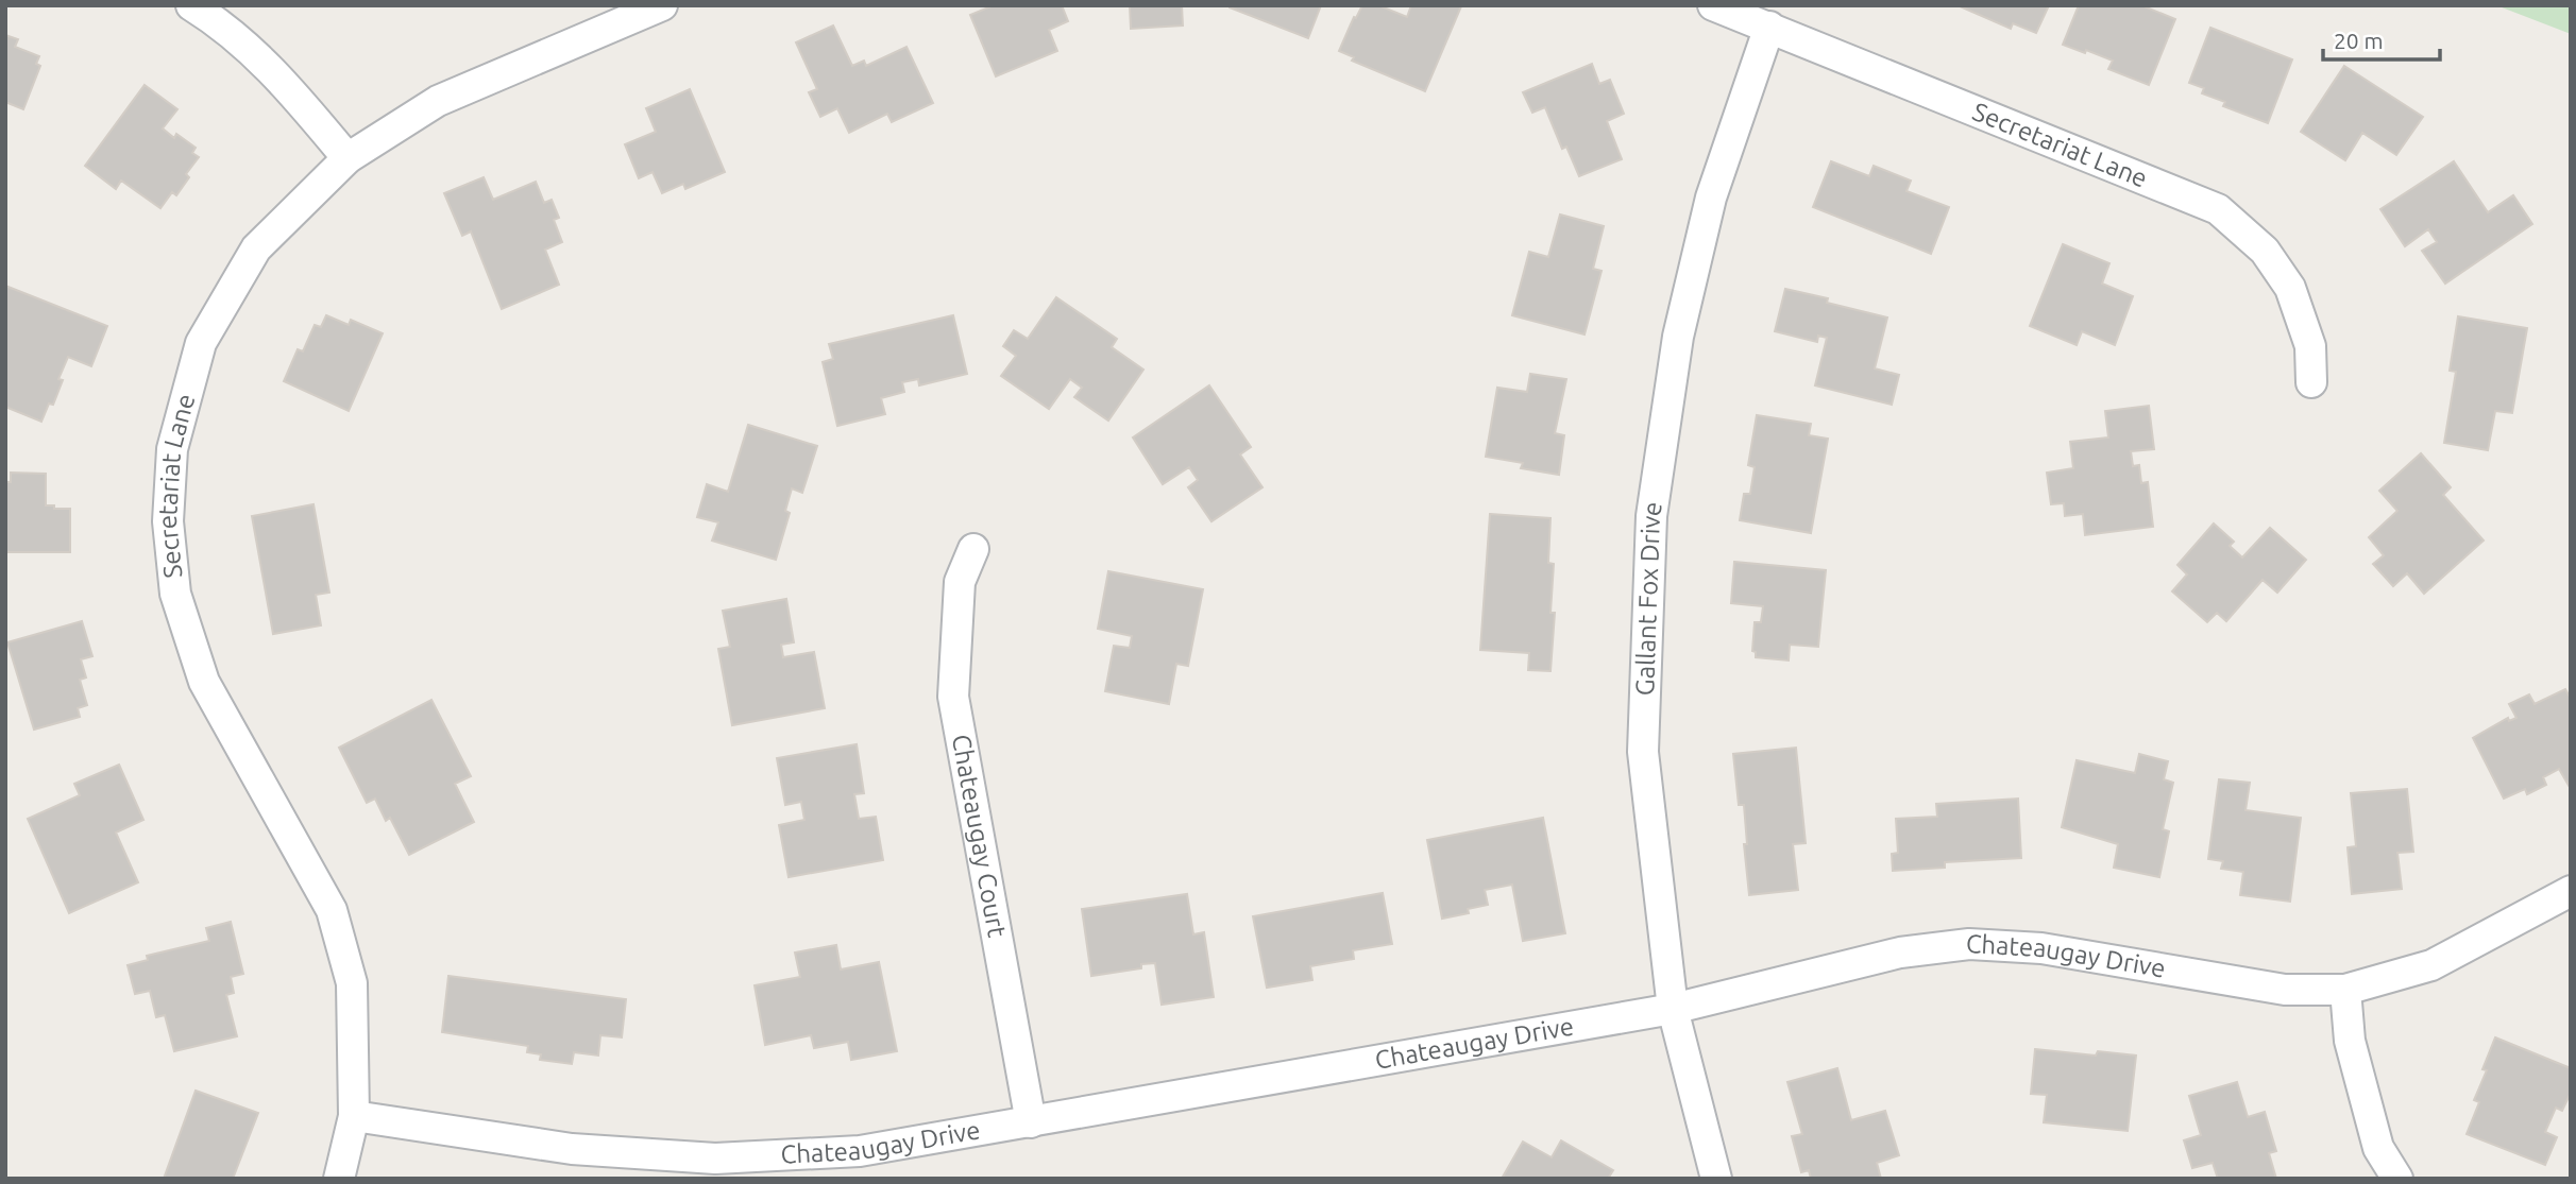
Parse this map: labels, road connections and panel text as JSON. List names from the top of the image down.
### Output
{
  "streets": {
    "street": [
      "Secretariat Lane",
      "Gallant Fox Drive",
      "Chateaugay Court",
      "Chateaugay Drive"
    ]
  },
  "crossings": [
    ["Secretariat Lane", "Gallant Fox Drive"],
    ["Secretariat Lane", "Chateaugay Drive"],
    ["Gallant Fox Drive", "Chateaugay Drive"],
    ["Chateaugay Court", "Chateaugay Drive"]
  ],
  "scale_bar": "20 m"
}
